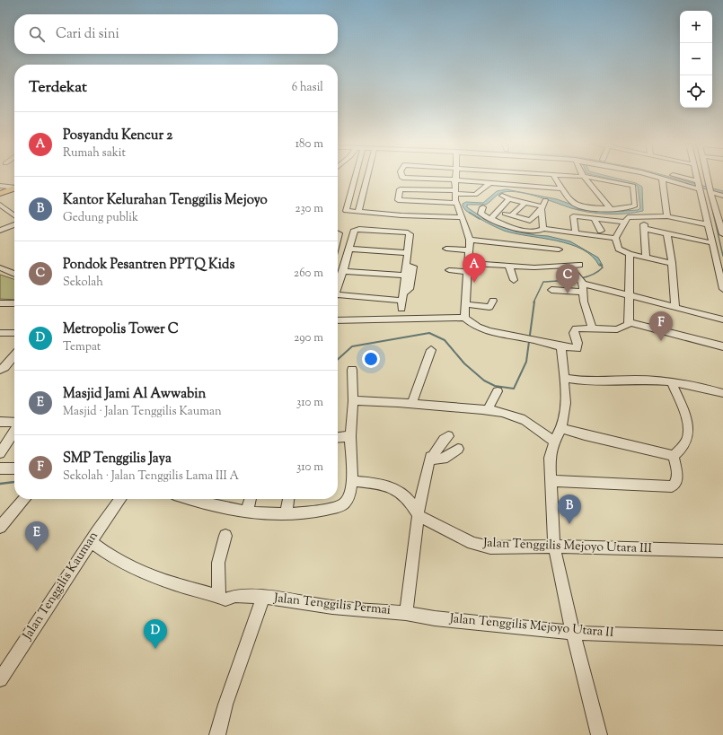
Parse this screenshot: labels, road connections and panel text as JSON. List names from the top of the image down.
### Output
{
  "streets": {
    "street": [
      "Jalan Tenggilis Mejoyo Utara III",
      "Jalan Tenggilis Kauman",
      "Jalan Tenggilis Permai",
      "Jalan Tenggilis Mejoyo Utara II"
    ]
  },
  "crossings": [
    ["Jalan Tenggilis Mejoyo Utara III", "Jalan Tenggilis Permai"],
    ["Jalan Tenggilis Permai", "Jalan Tenggilis Mejoyo Utara II"]
  ],
  "page": {
    "map_buttons": ["+", "−"],
    "search": "Cari di sini",
    "heading": ["Terdekat", "6 hasil"],
    "list": [
      {
        "mark": "A",
        "name": "Posyandu Kencur 2",
        "note": "Rumah sakit",
        "value": "180 m"
      },
      {
        "mark": "B",
        "name": "Kantor Kelurahan Tenggilis Mejoyo",
        "note": "Gedung publik",
        "value": "230 m"
      },
      {
        "mark": "C",
        "name": "Pondok Pesantren PPTQ Kids",
        "note": "Sekolah",
        "value": "260 m"
      },
      {
        "mark": "D",
        "name": "Metropolis Tower C",
        "note": "Tempat",
        "value": "290 m"
      },
      {
        "mark": "E",
        "name": "Masjid Jami Al Awwabin",
        "note": "Masjid · Jalan Tenggilis Kauman",
        "value": "310 m"
      },
      {
        "mark": "F",
        "name": "SMP Tenggilis Jaya",
        "note": "Sekolah · Jalan Tenggilis Lama III A",
        "value": "310 m"
      }
    ],
    "pins": [
      "A",
      "C",
      "F",
      "B",
      "E",
      "D"
    ]
  }
}
